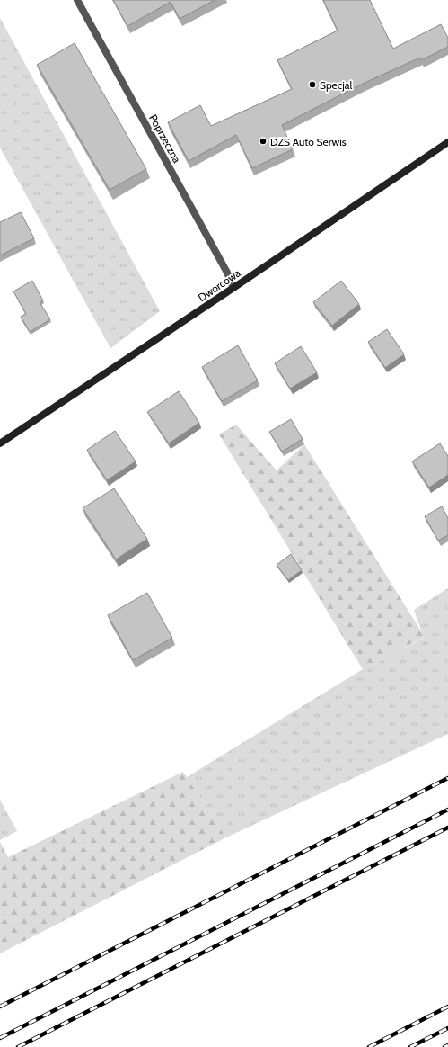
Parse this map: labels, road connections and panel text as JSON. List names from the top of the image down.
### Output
{
  "streets": {
    "main road": ["Dworcowa"],
    "street": ["Poprzeczna"]
  },
  "crossings": [
    ["Poprzeczna", "Dworcowa"]
  ],
  "places": ["Specjal", "DZS Auto Serwis"]
}
